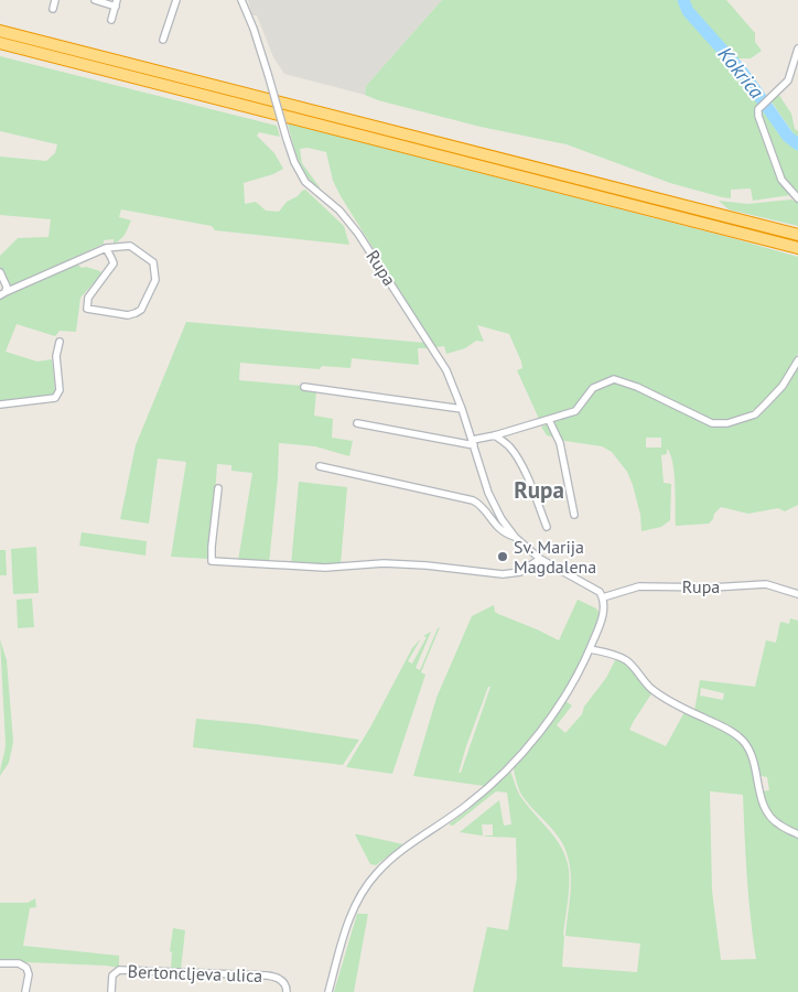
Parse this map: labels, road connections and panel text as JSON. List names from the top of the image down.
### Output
{
  "streets": {
    "street": ["Rupa", "Bertoncljeva ulica"]
  },
  "districts": ["Rupa"],
  "water": ["Kokrica"],
  "places": ["Sv. Marija Magdalena"]
}
